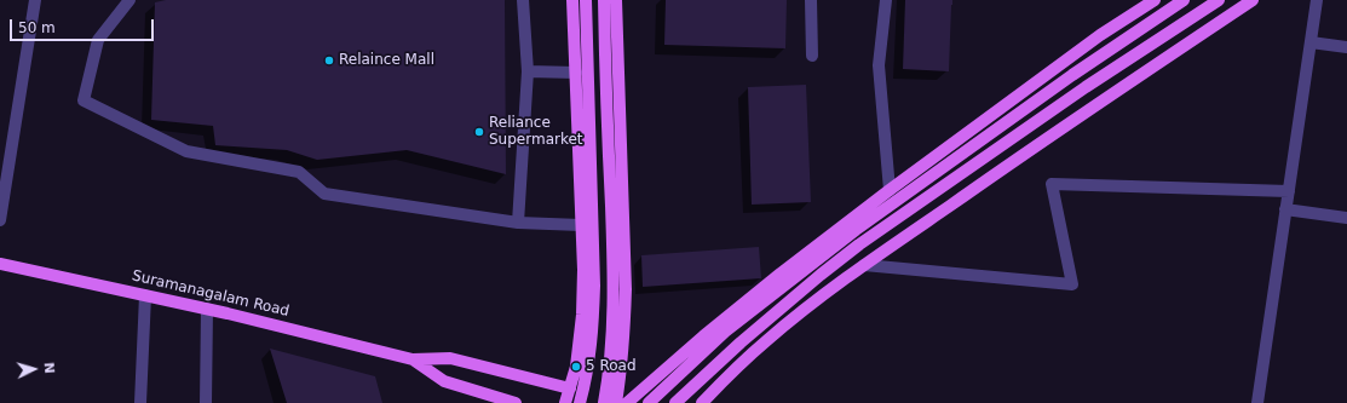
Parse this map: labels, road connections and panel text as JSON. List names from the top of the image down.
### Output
{
  "streets": {
    "main road": ["Suramanagalam Road"]
  },
  "places": ["Relaince Mall", "Reliance Supermarket", "5 Road"],
  "scale_bar": "50 m",
  "north": "right"
}
